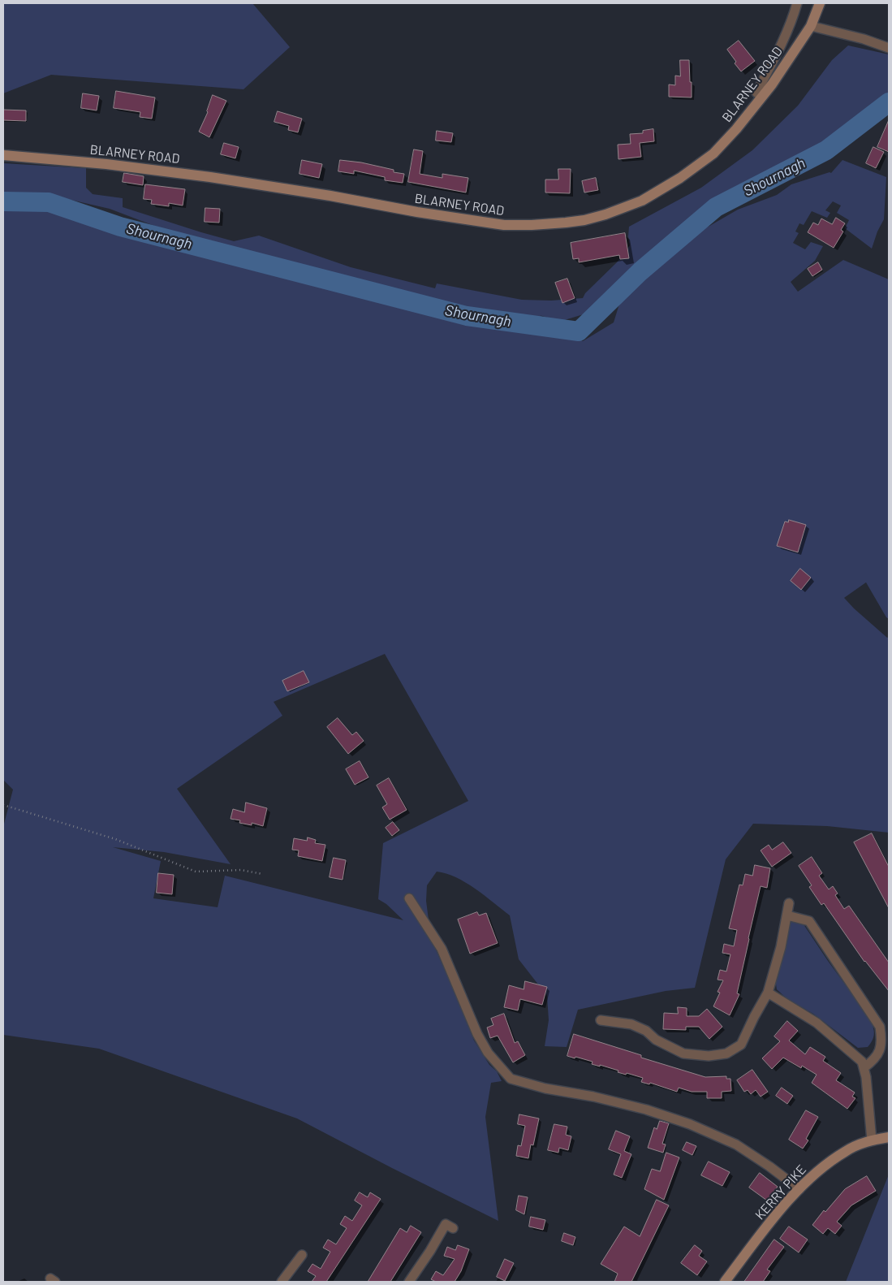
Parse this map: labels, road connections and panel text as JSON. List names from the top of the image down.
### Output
{
  "streets": {
    "main road": ["BLARNEY ROAD", "KERRY PIKE"]
  },
  "water": ["Shournagh"]
}
